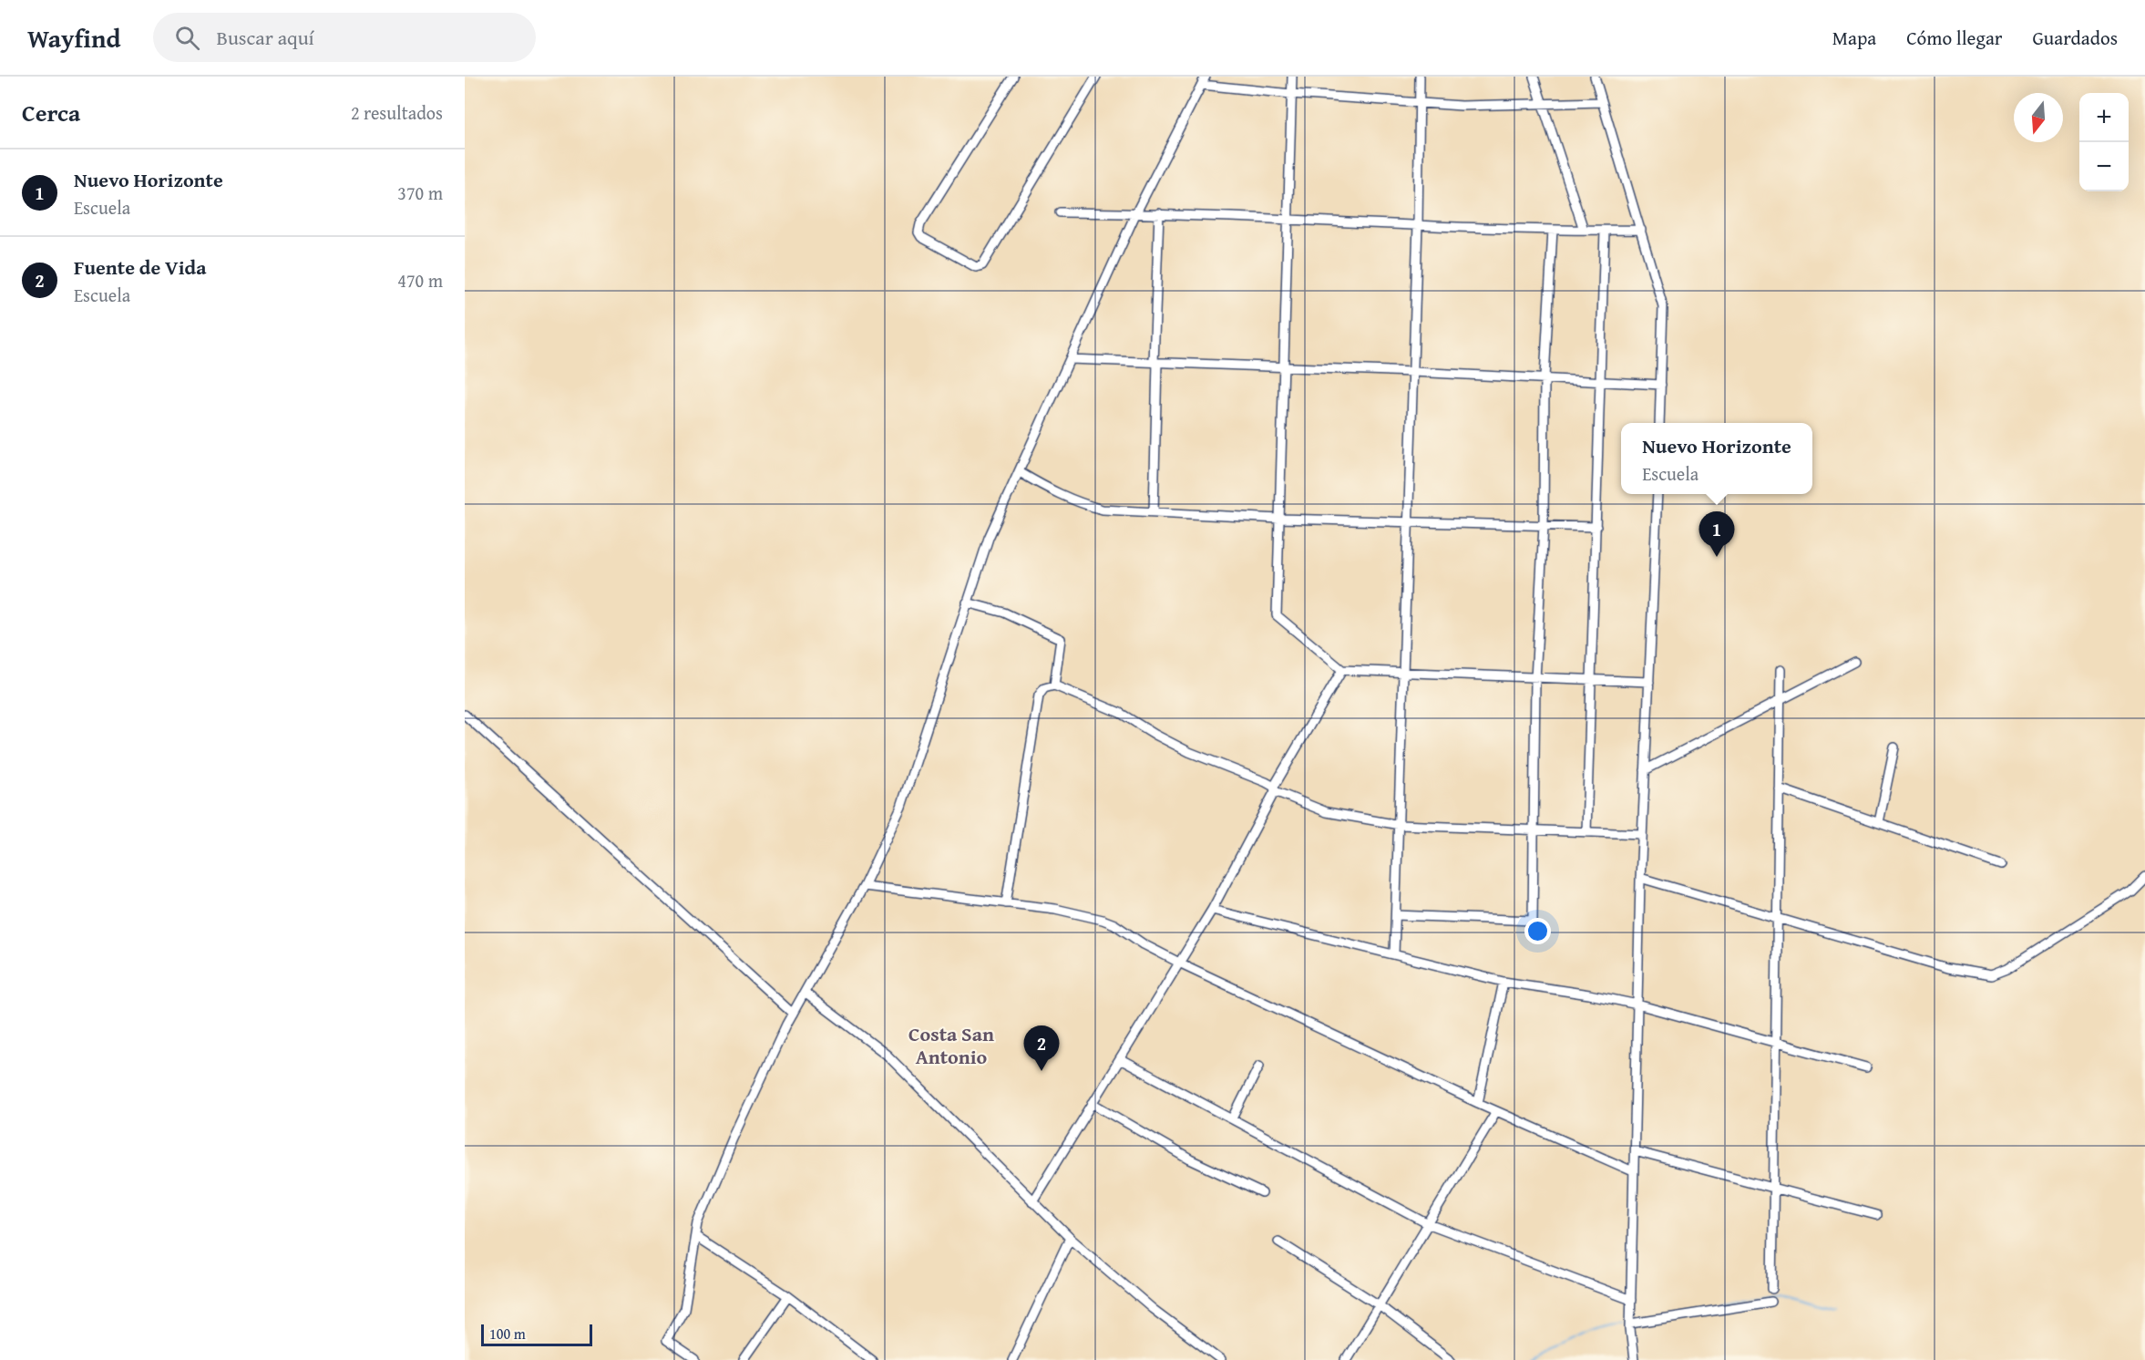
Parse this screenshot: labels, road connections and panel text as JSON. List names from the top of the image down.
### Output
{
  "districts": ["Costa San Antonio"],
  "scale_bar": "100 m",
  "north": "bottom",
  "page": {
    "header": "Wayfind",
    "search": "Buscar aquí",
    "nav": ["Mapa", "Cómo llegar", "Guardados"],
    "heading": ["Cerca", "2 resultados"],
    "map_buttons": ["+", "−"],
    "list": [
      {
        "mark": "1",
        "name": "Nuevo Horizonte",
        "note": "Escuela",
        "value": "370 m"
      },
      {
        "mark": "2",
        "name": "Fuente de Vida",
        "note": "Escuela",
        "value": "470 m"
      }
    ],
    "popup": ["Nuevo Horizonte", "Escuela"],
    "pins": ["1", "2"],
    "scale": "100 m"
  }
}
